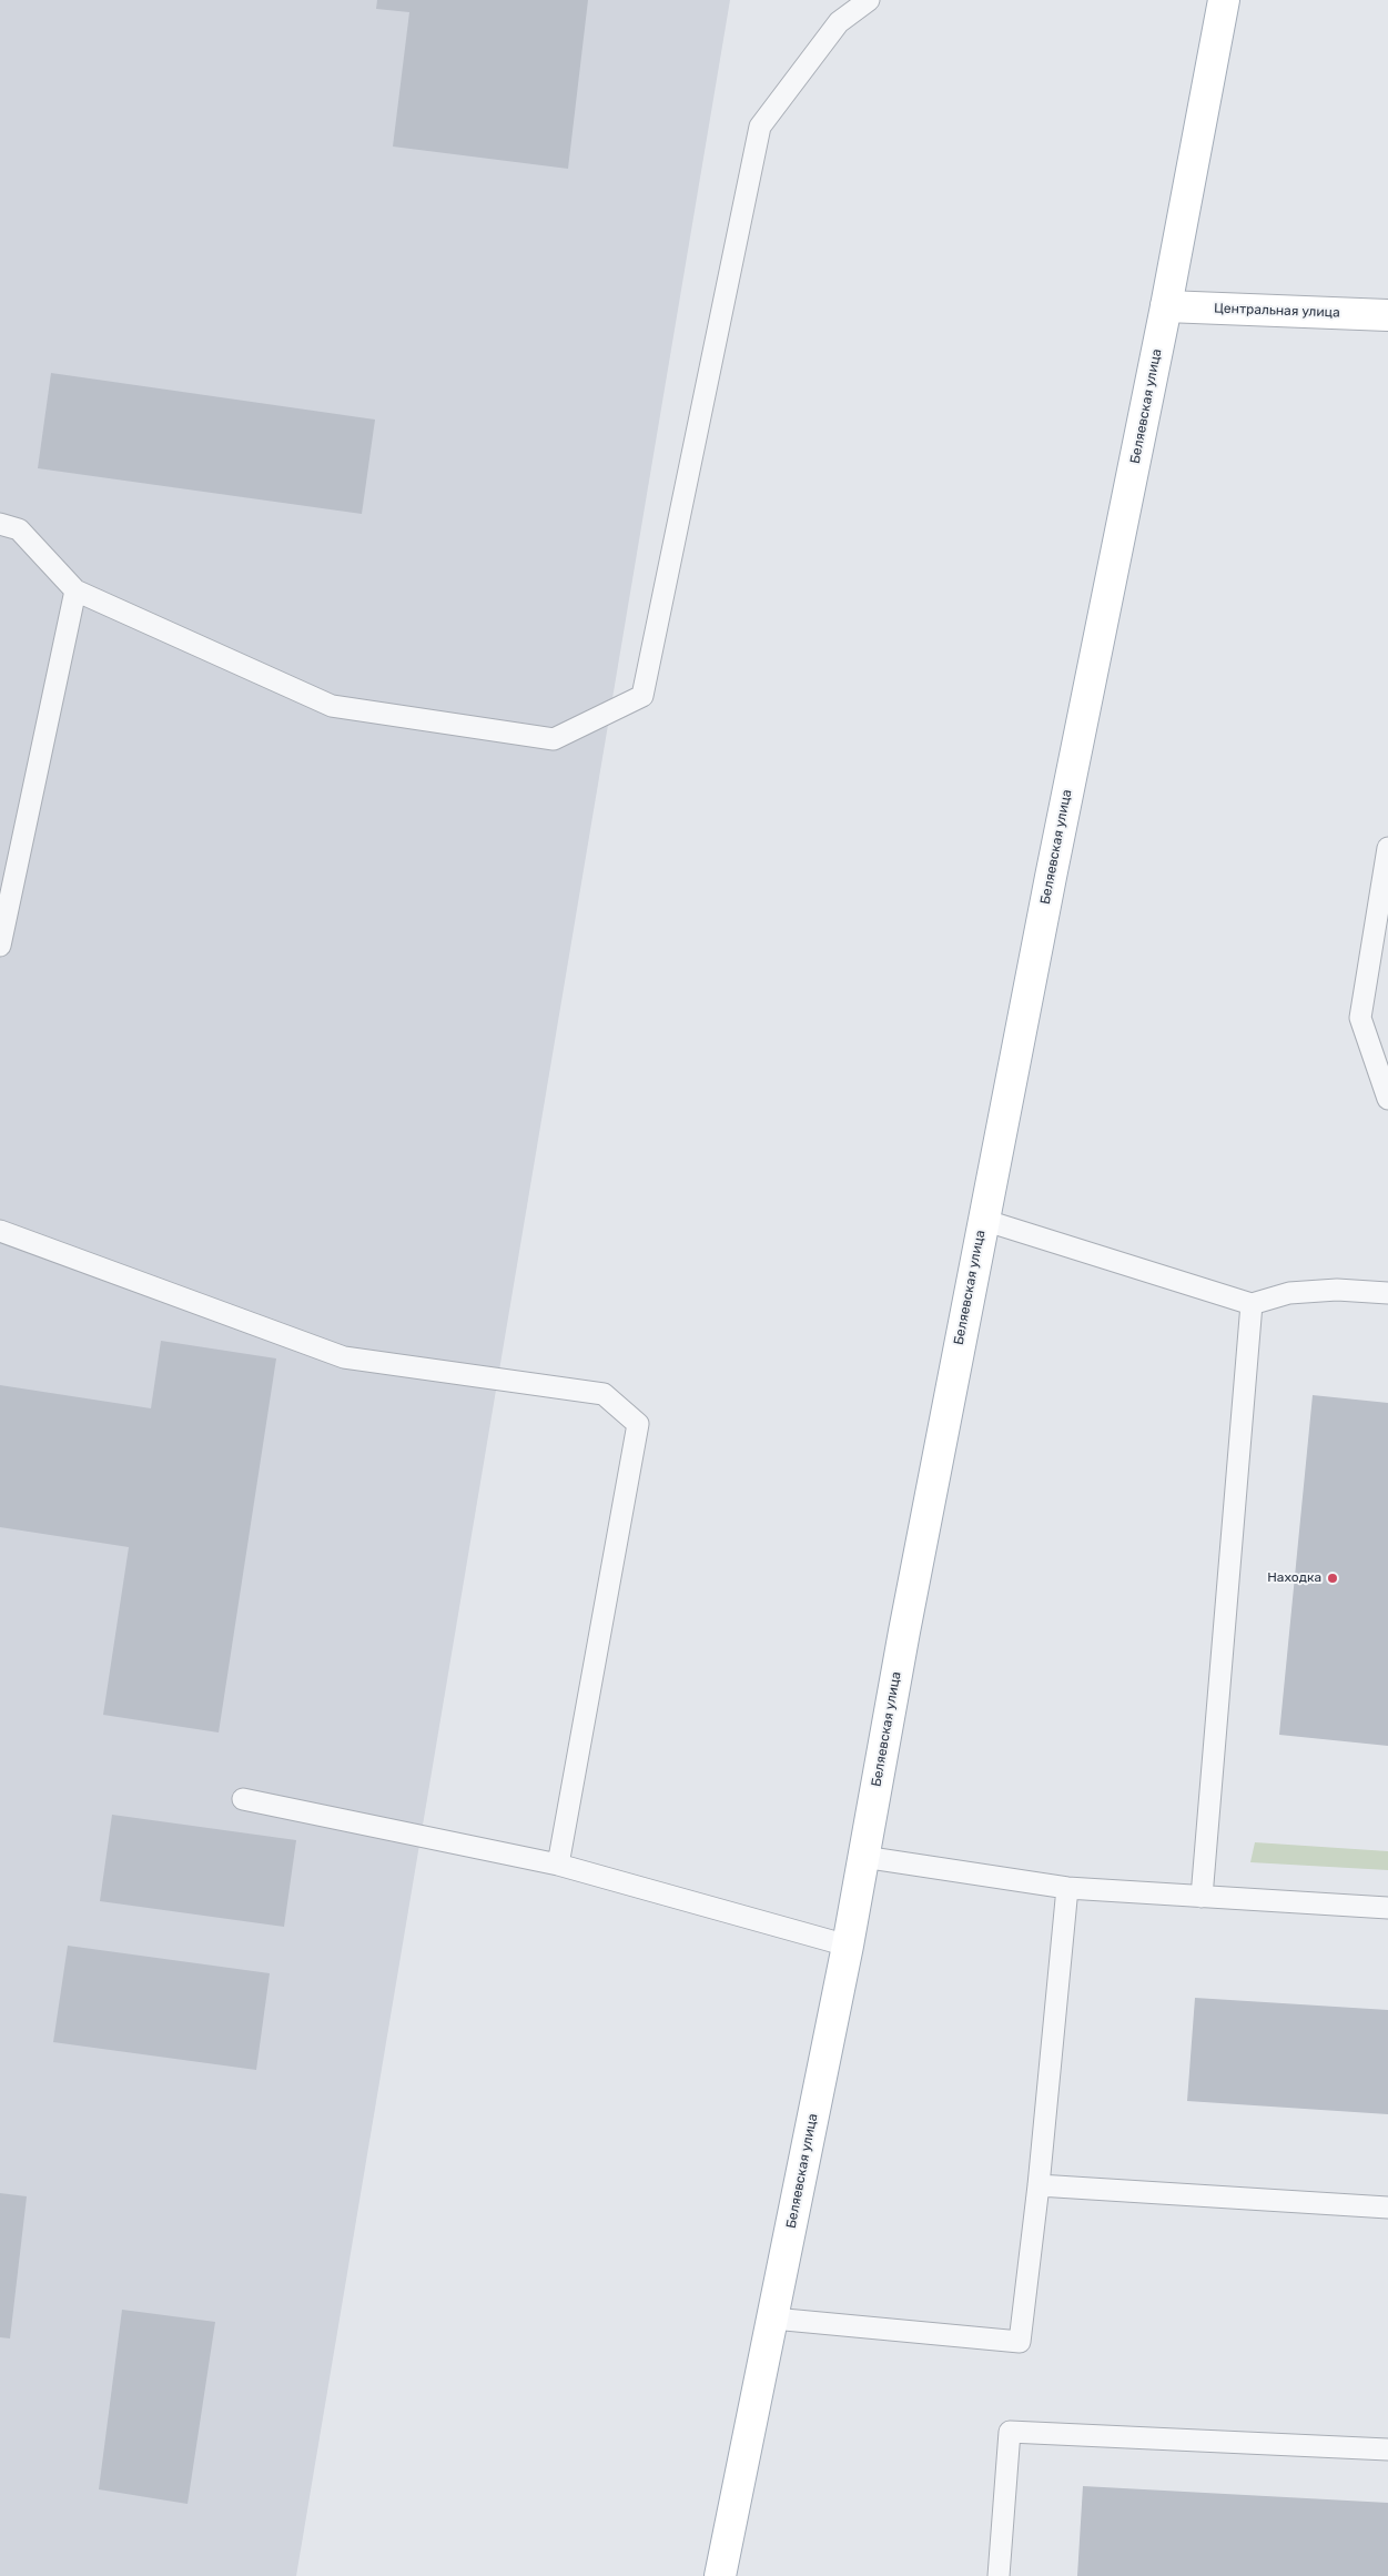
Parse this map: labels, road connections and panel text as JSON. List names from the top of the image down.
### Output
{
  "streets": {
    "main road": ["Центральная улица", "Беляевская улица"]
  },
  "crossings": [
    ["Центральная улица", "Беляевская улица"]
  ],
  "places": ["Находка"]
}
